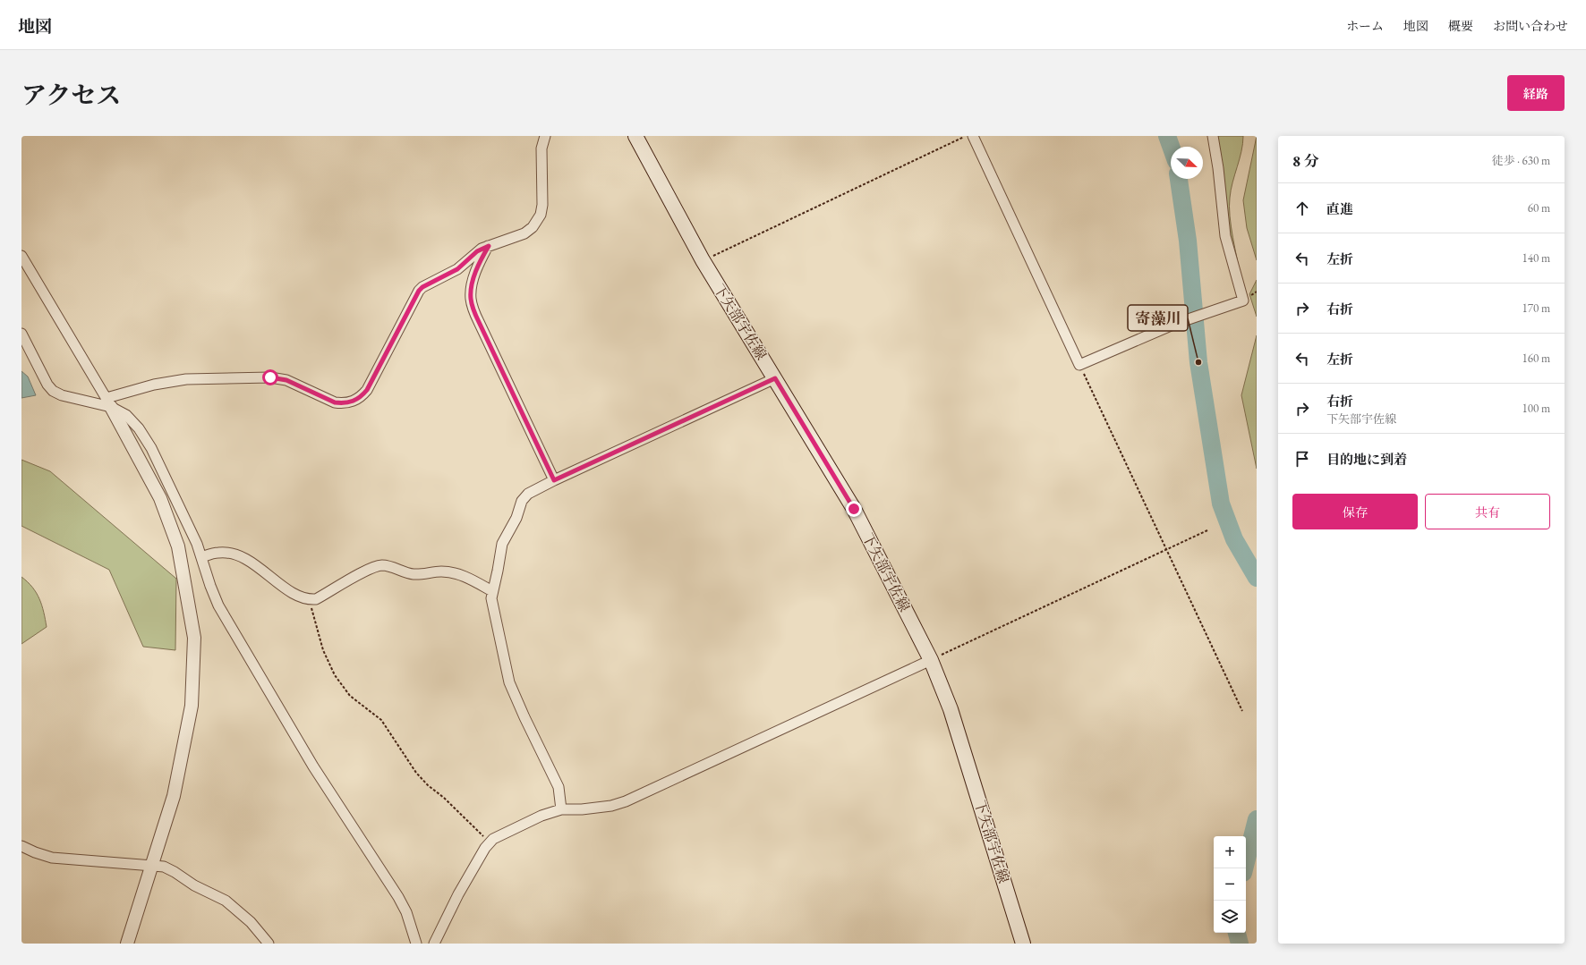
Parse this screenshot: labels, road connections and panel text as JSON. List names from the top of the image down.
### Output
{
  "streets": {
    "main road": ["下矢部宇佐線"]
  },
  "places": ["寄藻川"],
  "north": "bottom right",
  "page": {
    "header": "地図",
    "nav": [
      "ホーム",
      "地図",
      "概要",
      "お問い合わせ"
    ],
    "title": "アクセス",
    "buttons": [
      "経路",
      ["保存", "共有"]
    ],
    "heading": ["8 分", "徒歩 · 630 m"],
    "list": [
      ["直進", "60 m"],
      ["左折", "140 m"],
      ["右折", "170 m"],
      ["左折", "160 m"],
      ["右折", "下矢部宇佐線", "100 m"],
      "目的地に到着"
    ],
    "map_buttons": ["+", "−"]
  }
}
